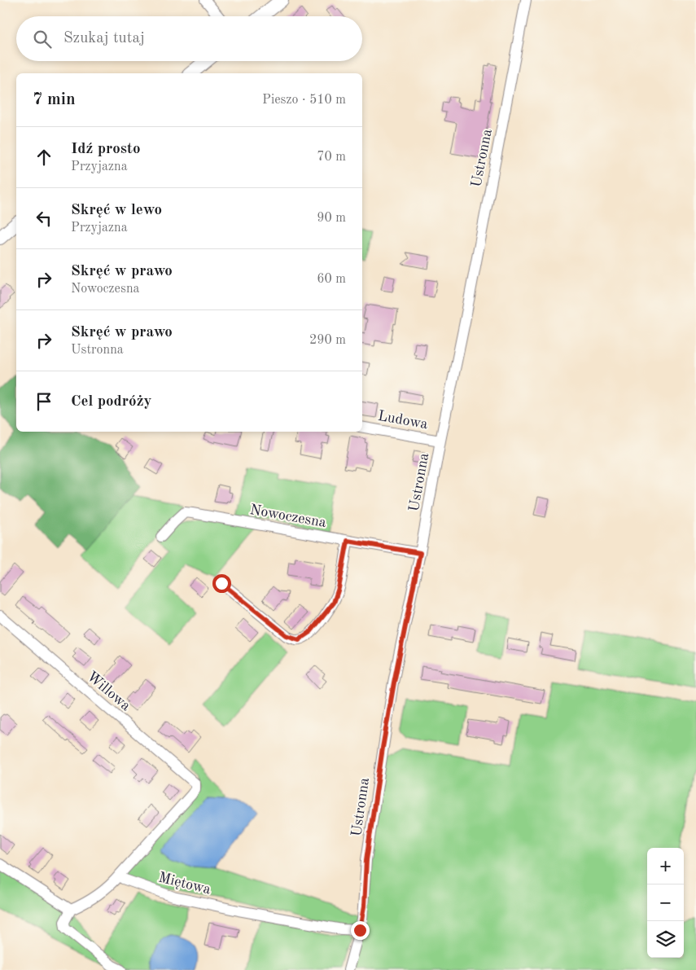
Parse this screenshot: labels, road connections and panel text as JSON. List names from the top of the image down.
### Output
{
  "streets": {
    "street": [
      "Ustronna",
      "Ludowa",
      "Nowoczesna",
      "Willowa",
      "Miętowa"
    ]
  },
  "crossings": [
    ["Ustronna", "Ludowa"],
    ["Ustronna", "Nowoczesna"],
    ["Ustronna", "Miętowa"],
    ["Willowa", "Miętowa"]
  ],
  "page": {
    "search": "Szukaj tutaj",
    "heading": ["7 min", "Pieszo · 510 m"],
    "list": [
      ["Idź prosto", "Przyjazna", "70 m"],
      ["Skręć w lewo", "Przyjazna", "90 m"],
      ["Skręć w prawo", "Nowoczesna", "60 m"],
      ["Skręć w prawo", "Ustronna", "290 m"],
      "Cel podróży"
    ],
    "map_buttons": ["+", "−"]
  }
}
